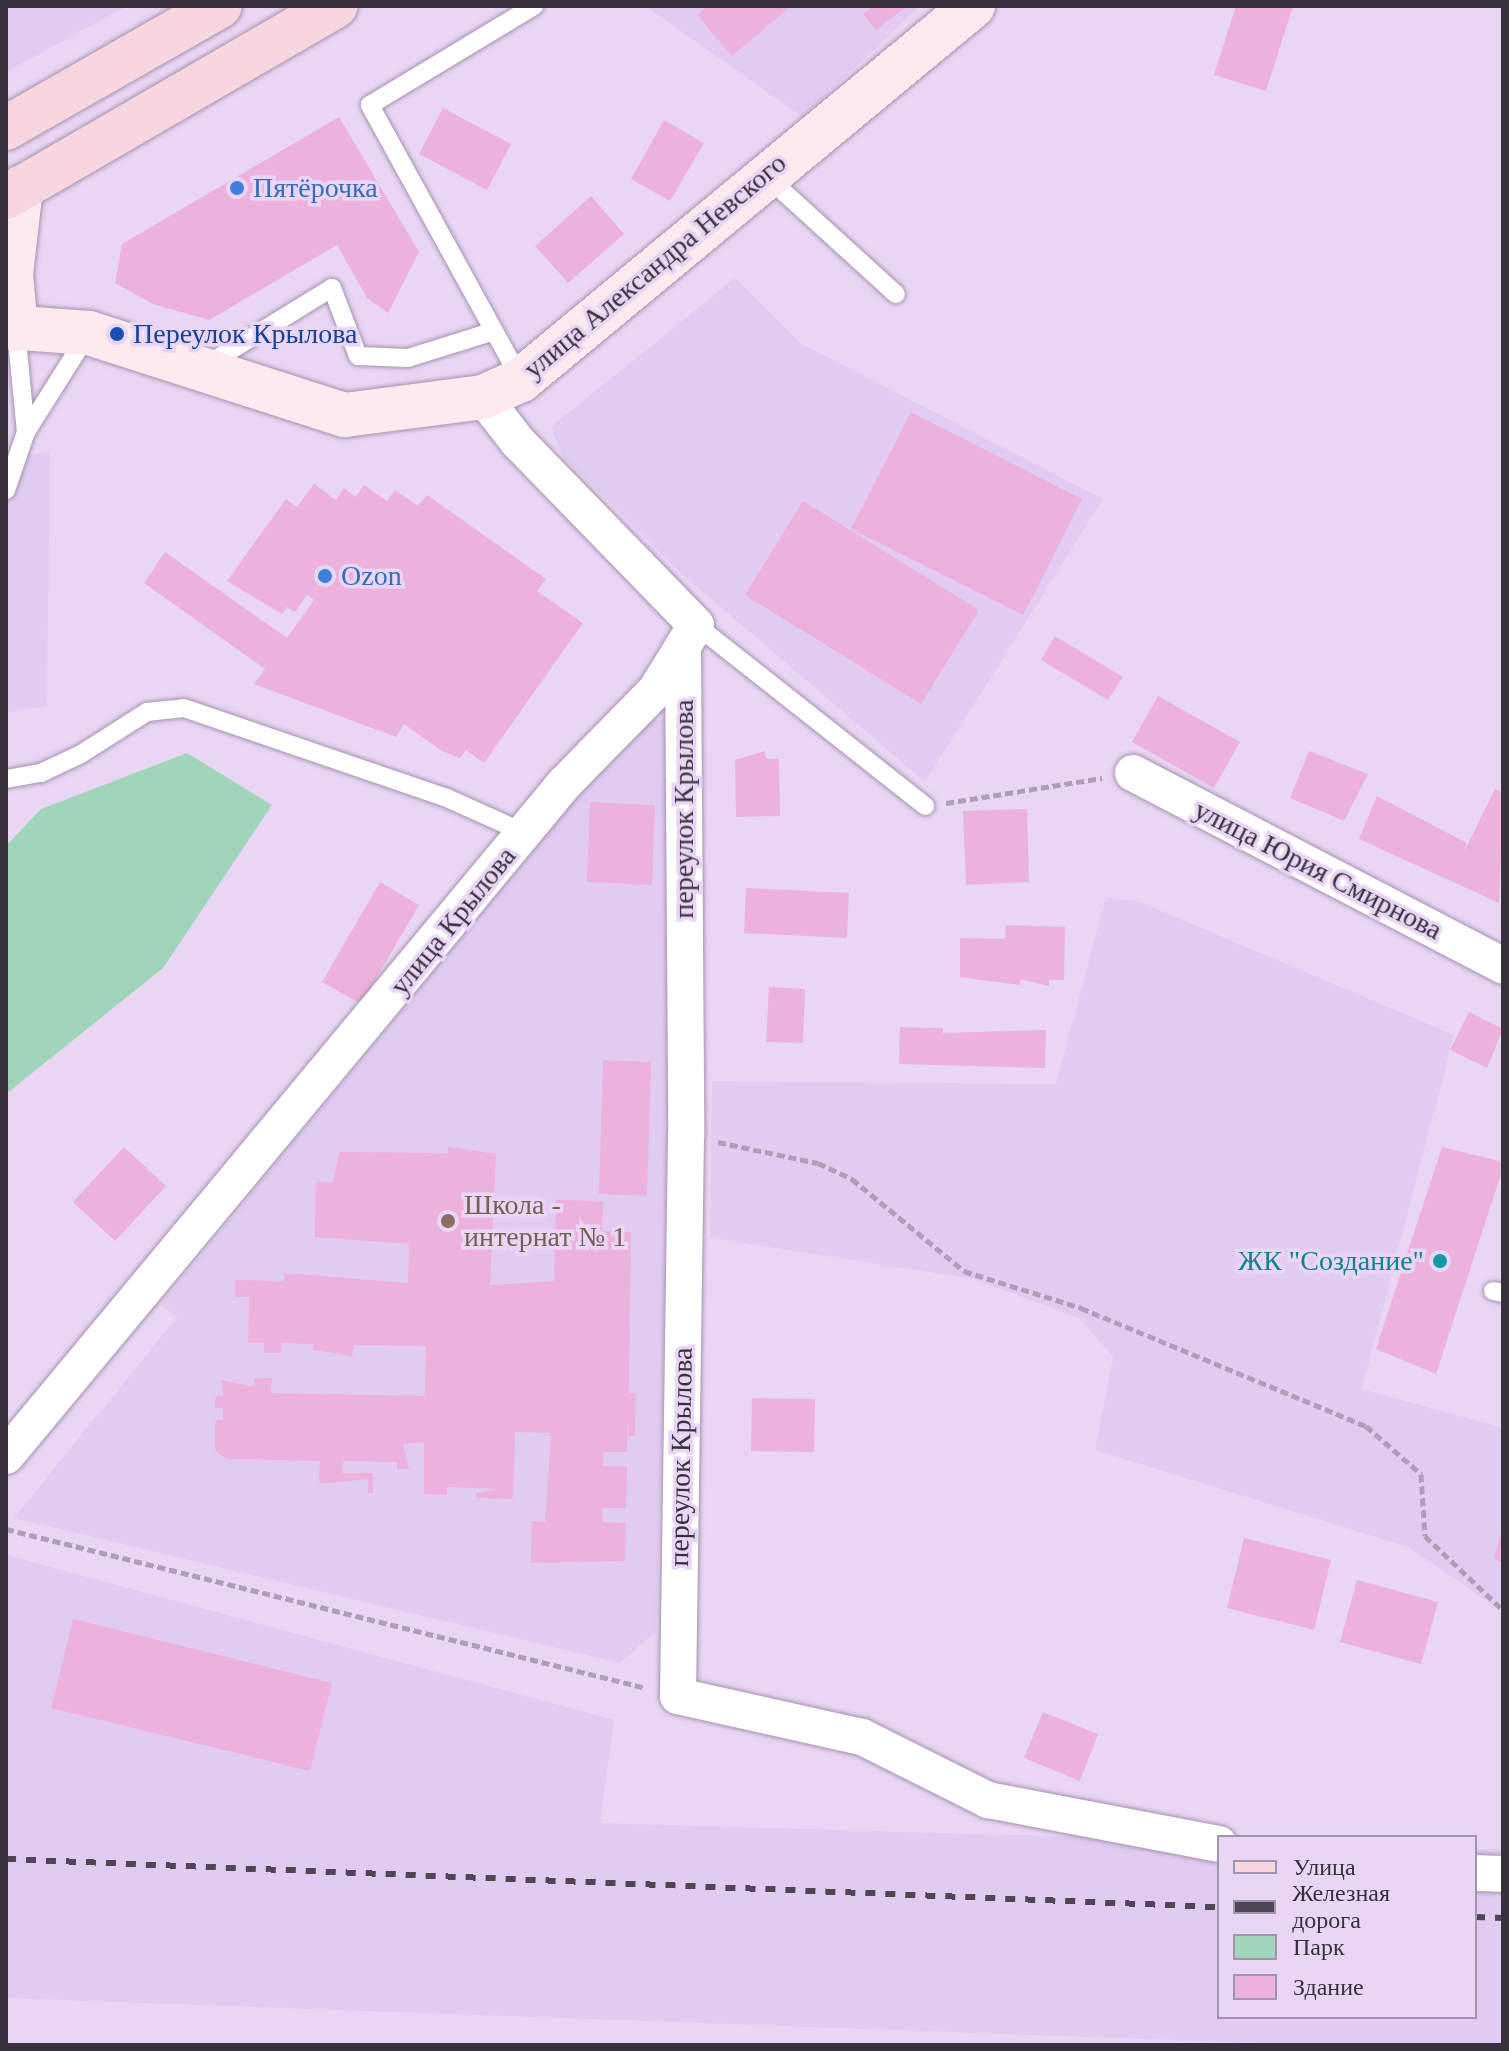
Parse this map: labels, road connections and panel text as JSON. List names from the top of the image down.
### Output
{
  "streets": {
    "street": [
      "улица Александра Невского",
      "переулок Крылова",
      "улица Юрия Смирнова",
      "улица Крылова"
    ]
  },
  "crossings": [
    ["переулок Крылова", "улица Крылова"]
  ],
  "places": [
    "Пятёрочка",
    "Переулок Крылова",
    "Ozon",
    "Школа - интернат № 1",
    "ЖК \"Создание\""
  ],
  "legend": [
    "Улица",
    "Железная дорога",
    "Парк",
    "Здание"
  ]
}
